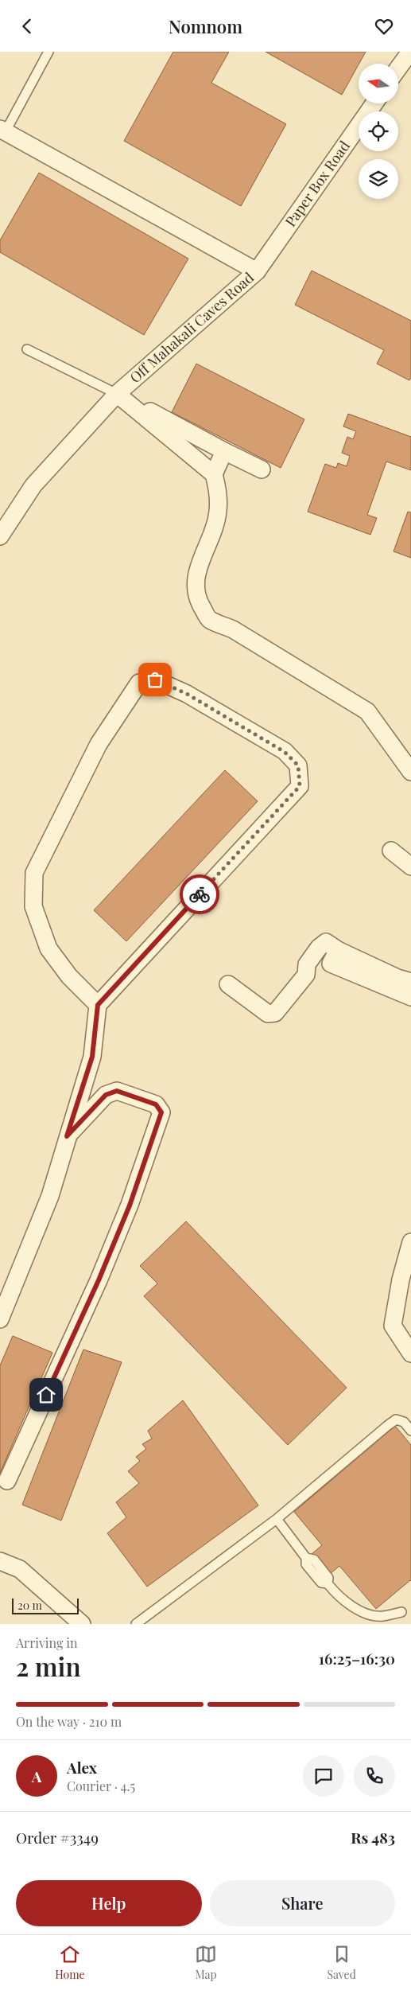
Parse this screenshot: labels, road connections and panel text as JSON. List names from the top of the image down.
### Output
{
  "streets": {
    "street": ["Paper Box Road", "Off Mahakali Caves Road"]
  },
  "crossings": [
    ["Paper Box Road", "Off Mahakali Caves Road"]
  ],
  "scale_bar": "20 m",
  "north": "left",
  "page": {
    "header": "Nomnom",
    "scale": "20 m",
    "heading": ["2 min", "Arriving in", "16:25–16:30"],
    "panel": [
      "Alex",
      "Courier · 4.5",
      "Order #3349",
      "Rs 483"
    ],
    "bar": "On the way · 210 m",
    "round": "A",
    "buttons": ["Help", "Share"],
    "tabs": ["Home", "Map", "Saved"]
  }
}
